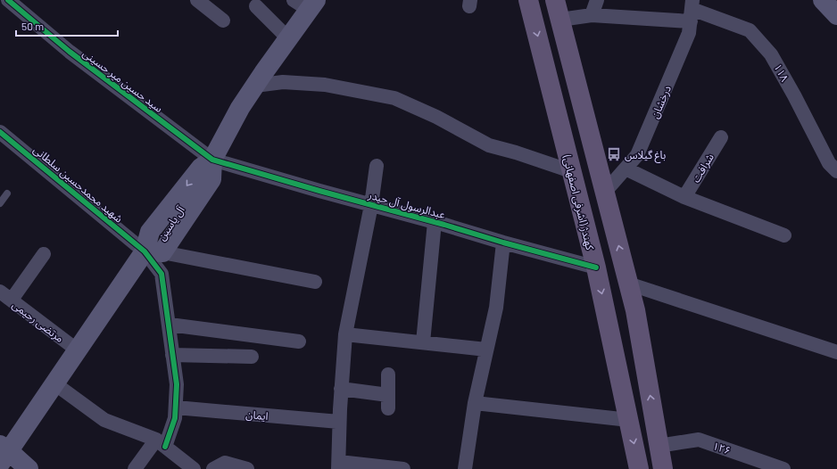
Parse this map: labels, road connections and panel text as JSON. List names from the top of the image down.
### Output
{
  "streets": {
    "main road": ["کهندژ (اشرفی اصفهانی)"],
    "street": [
      "۱۱۸",
      "سید حسین میر حسینی",
      "درخشان",
      "شرافت",
      "شهید محمدحسین سلطانی",
      "عبدالرسول آل حیدر",
      "آل یاسین",
      "مرتضی رحیمی",
      "ایمان",
      "۱۲۶"
    ]
  },
  "crossings": [
    ["۱۱۸", "درخشان"],
    ["سید حسین میر حسینی", "عبدالرسول آل حیدر"],
    ["سید حسین میر حسینی", "آل یاسین"],
    ["شهید محمدحسین سلطانی", "آل یاسین"],
    ["شهید محمدحسین سلطانی", "ایمان"],
    ["کهندژ (اشرفی اصفهانی)", "عبدالرسول آل حیدر"],
    ["عبدالرسول آل حیدر", "آل یاسین"],
    ["آل یاسین", "مرتضی رحیمی"]
  ],
  "places": {
    "bus stop": ["باغ گیلاس"]
  },
  "scale_bar": "50 m"
}
